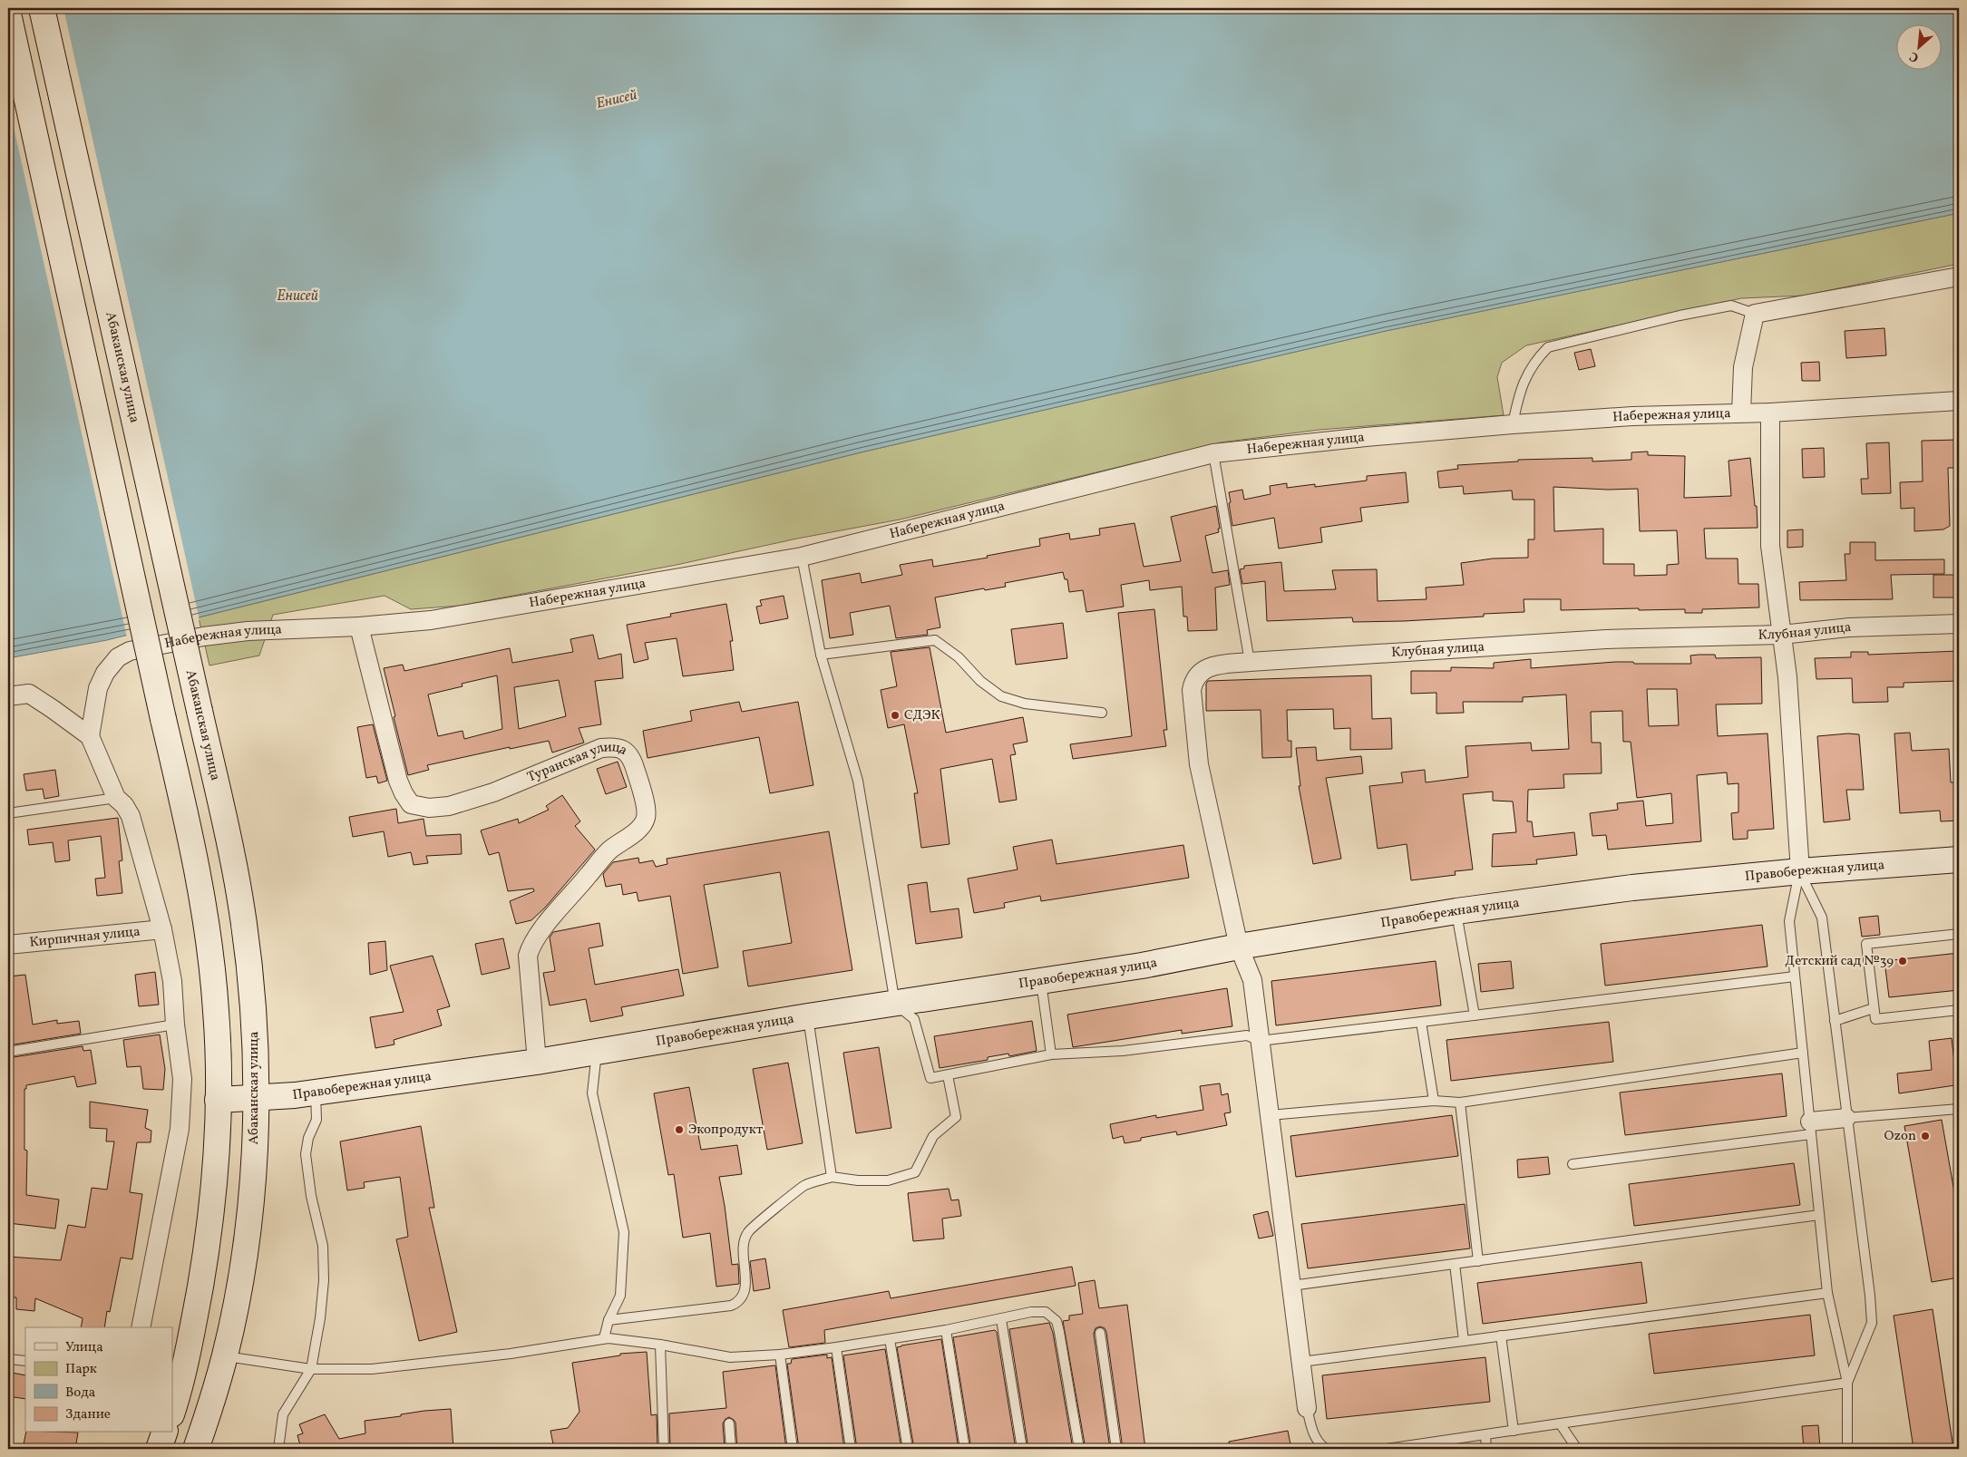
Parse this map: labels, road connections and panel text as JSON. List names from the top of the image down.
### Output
{
  "streets": {
    "main road": ["Абаканская улица", "Правобережная улица"],
    "street": [
      "Набережная улица",
      "Клубная улица",
      "Туранская улица",
      "Кирпичная улица"
    ]
  },
  "crossings": [
    ["Абаканская улица", "Правобережная улица"],
    ["Набережная улица", "Туранская улица"],
    ["Клубная улица", "Правобережная улица"],
    ["Туранская улица", "Правобережная улица"]
  ],
  "water": ["Енисей"],
  "places": [
    "СДЭК",
    "Детский сад №39",
    "Экопродукт",
    "Ozon"
  ],
  "legend": [
    "Улица",
    "Парк",
    "Вода",
    "Здание"
  ],
  "north": "bottom left"
}
